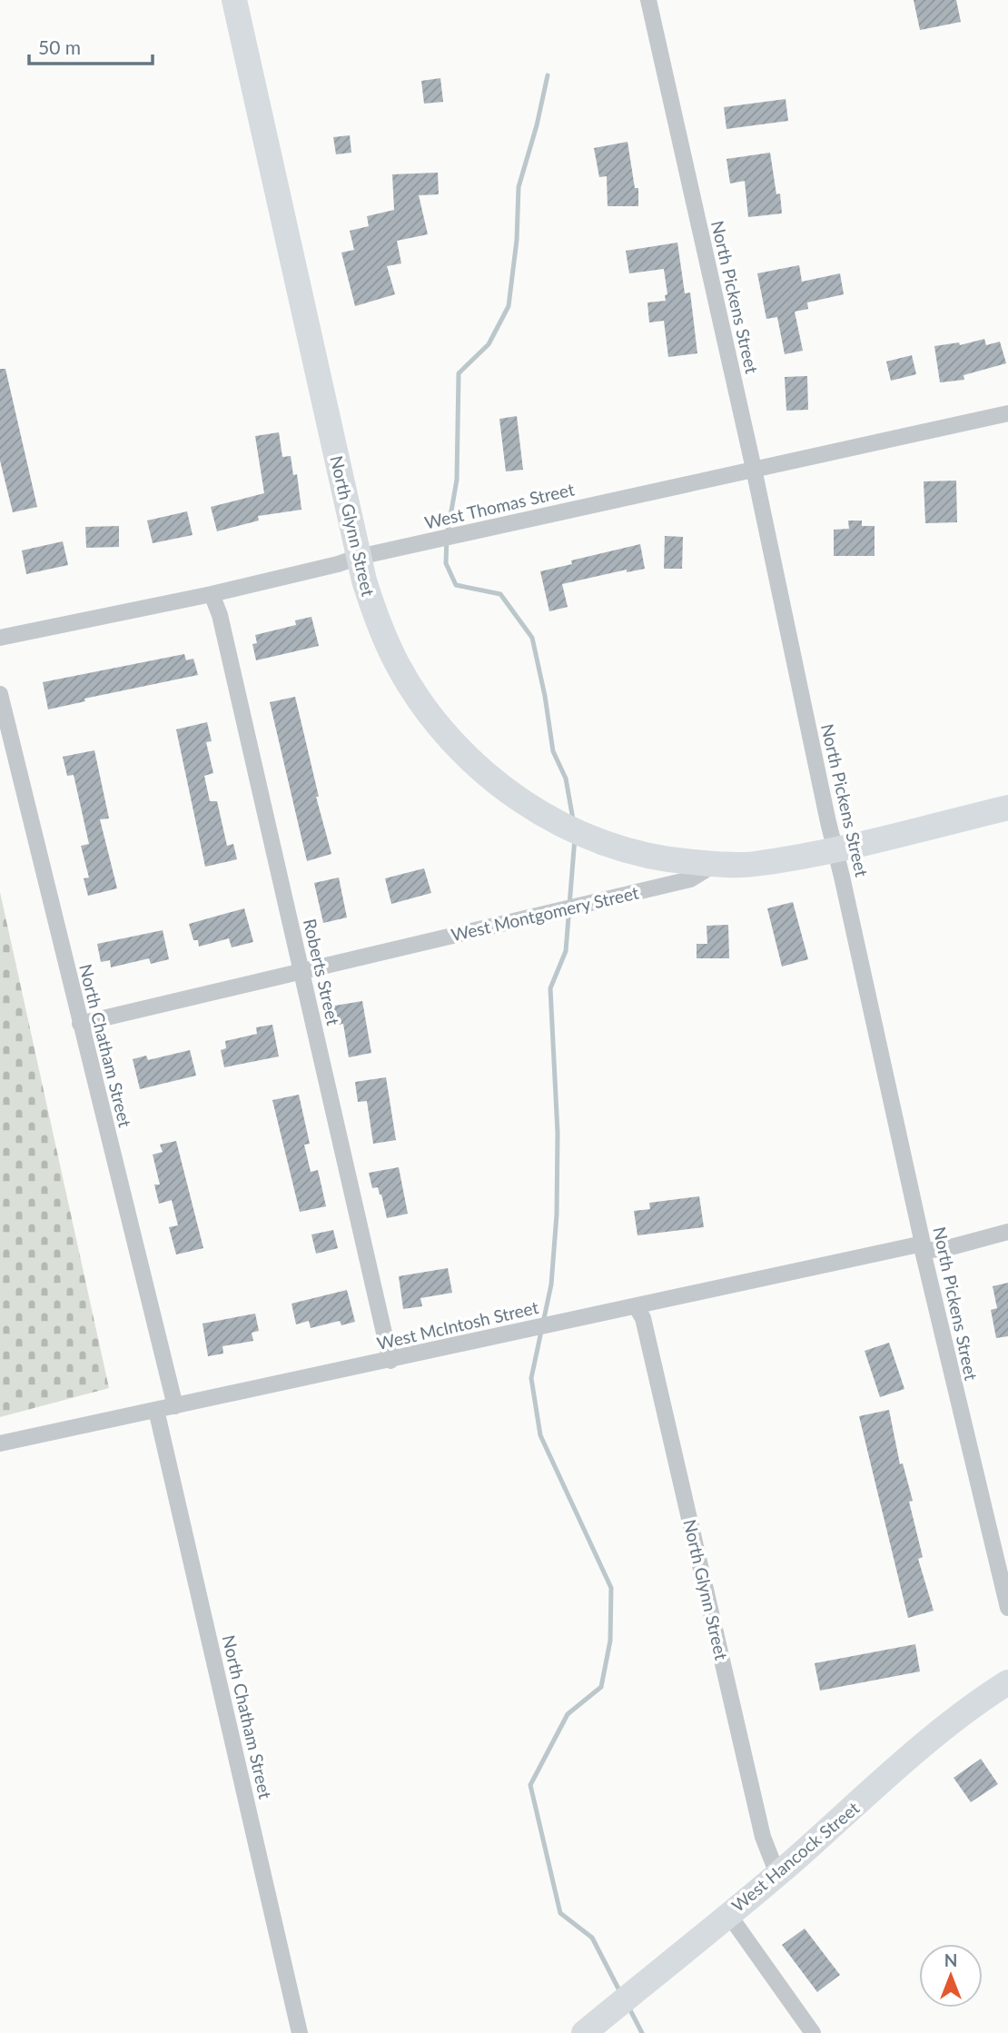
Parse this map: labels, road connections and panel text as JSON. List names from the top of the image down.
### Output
{
  "streets": {
    "main road": ["North Glynn Street", "West Hancock Street"],
    "street": [
      "North Pickens Street",
      "West Thomas Street",
      "West Montgomery Street",
      "Roberts Street",
      "North Chatham Street",
      "West McIntosh Street"
    ]
  },
  "crossings": [
    ["North Pickens Street", "West Thomas Street"],
    ["North Pickens Street", "West McIntosh Street"],
    ["West Thomas Street", "North Glynn Street"],
    ["West Thomas Street", "Roberts Street"],
    ["North Glynn Street", "West Montgomery Street"],
    ["North Glynn Street", "West McIntosh Street"],
    ["North Glynn Street", "West Hancock Street"],
    ["West Montgomery Street", "Roberts Street"],
    ["West Montgomery Street", "North Chatham Street"],
    ["Roberts Street", "West McIntosh Street"],
    ["North Chatham Street", "West McIntosh Street"]
  ],
  "scale_bar": "50 m",
  "north": "top"
}
